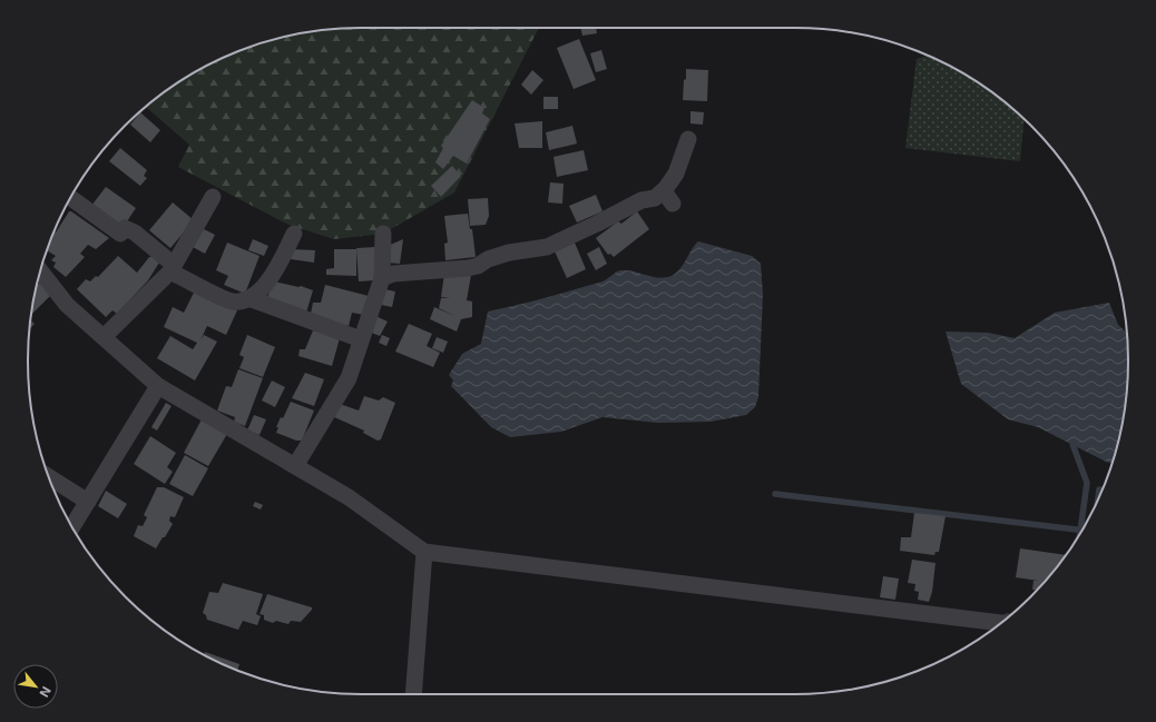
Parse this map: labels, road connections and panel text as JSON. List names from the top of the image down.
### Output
{
  "north": "bottom right"
}
